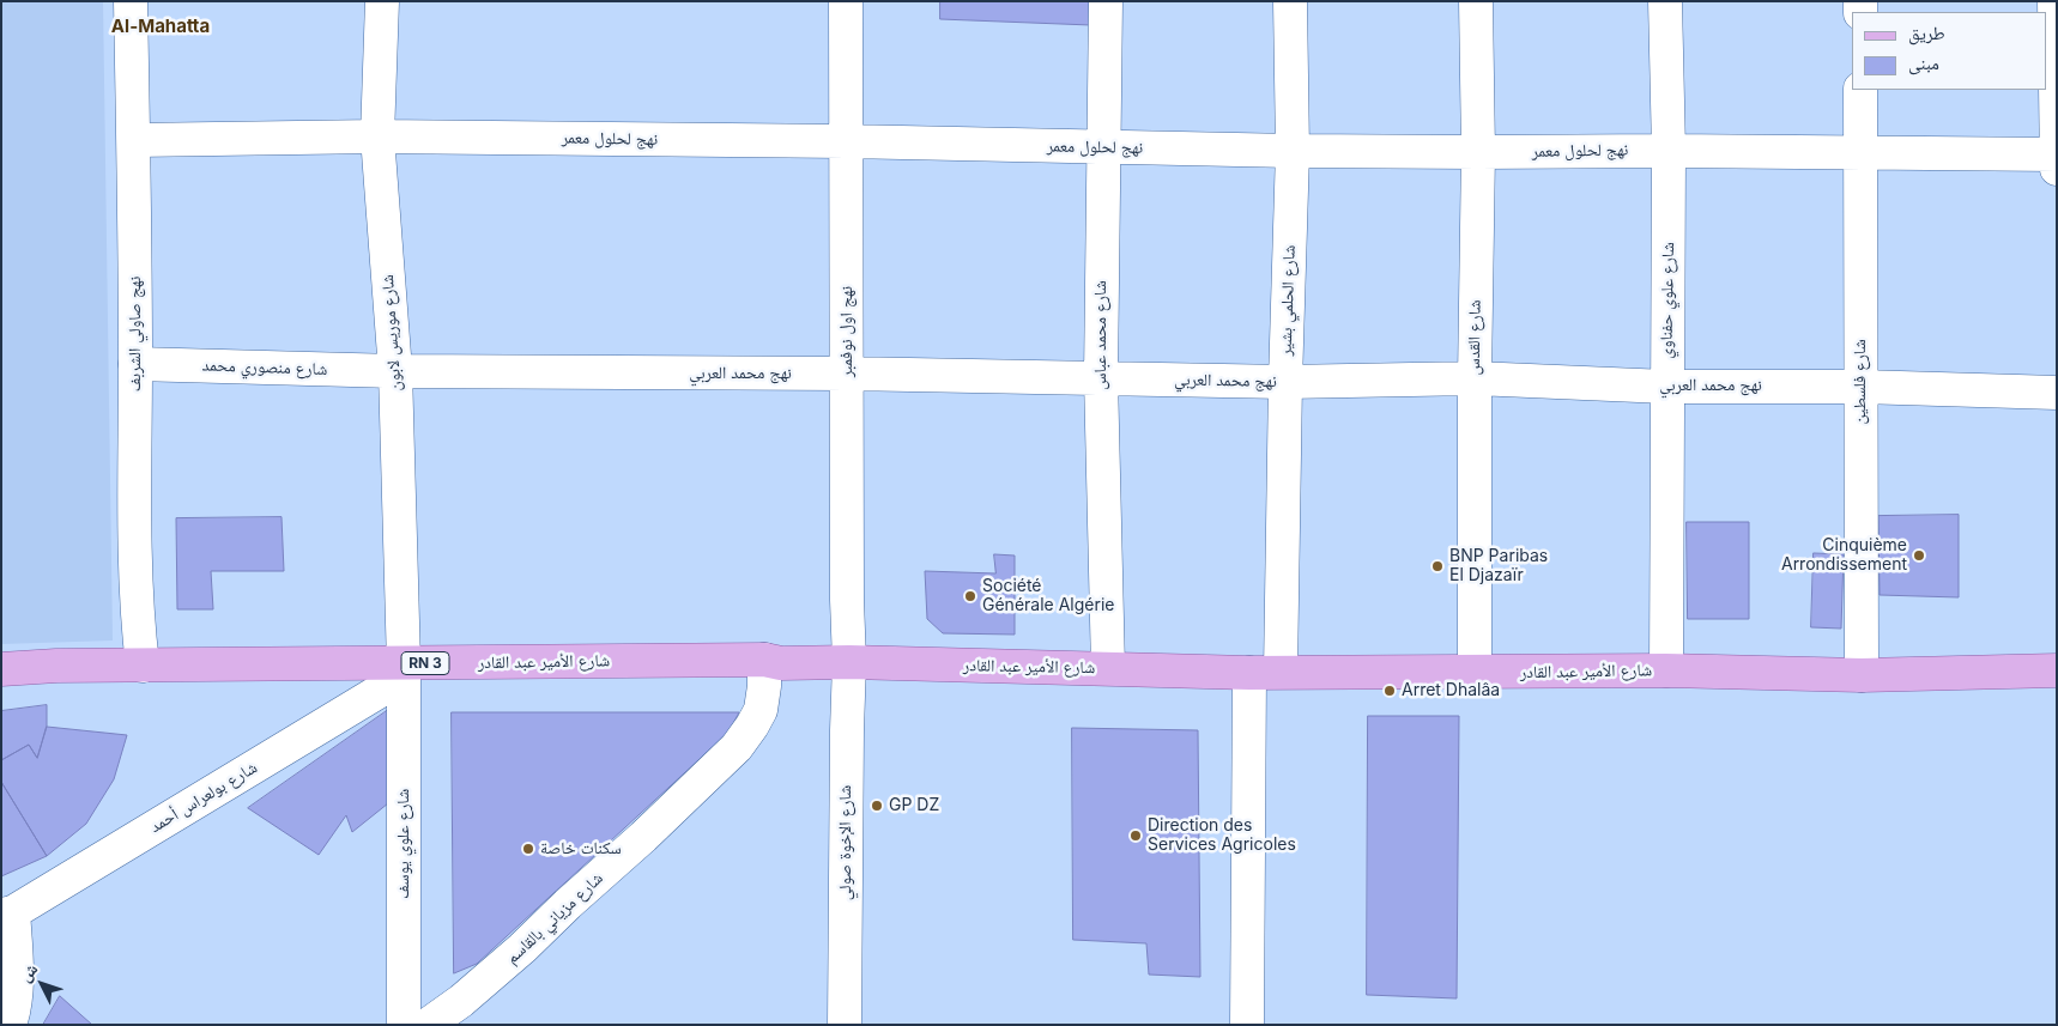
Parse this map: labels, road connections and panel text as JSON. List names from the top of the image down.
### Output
{
  "streets": {
    "main road": ["شارع الأمير عبد القادر", "RN 3"],
    "street": [
      "نهج لحلول معمر",
      "شارع الحلمي بشير",
      "شارع علوي حفناوي",
      "نهج اول نوفمبر",
      "شارع موريس لابون",
      "نهج صاولي الشربف",
      "شارع محمد عباس",
      "شارع القدس",
      "شارع منصوري محمد",
      "نهج محمد العربي",
      "شارع فلسطين",
      "شارع بولعراس أحمد",
      "شارع الإخوة صولي",
      "شارع علوي يوسف",
      "شارع مزياني بالقاسم"
    ]
  },
  "crossings": [
    ["نهج لحلول معمر", "شارع الحلمي بشير"],
    ["نهج لحلول معمر", "شارع علوي حفناوي"],
    ["نهج لحلول معمر", "نهج اول نوفمبر"],
    ["نهج لحلول معمر", "شارع موريس لابون"],
    ["نهج لحلول معمر", "نهج صاولي الشربف"],
    ["نهج لحلول معمر", "شارع محمد عباس"],
    ["نهج لحلول معمر", "شارع القدس"],
    ["نهج لحلول معمر", "شارع فلسطين"],
    ["شارع الحلمي بشير", "نهج محمد العربي"],
    ["شارع الحلمي بشير", "شارع الأمير عبد القادر"],
    ["شارع علوي حفناوي", "نهج محمد العربي"],
    ["شارع علوي حفناوي", "شارع الأمير عبد القادر"],
    ["نهج اول نوفمبر", "نهج محمد العربي"],
    ["نهج اول نوفمبر", "شارع الأمير عبد القادر"],
    ["نهج اول نوفمبر", "شارع الإخوة صولي"],
    ["شارع موريس لابون", "شارع منصوري محمد"],
    ["شارع موريس لابون", "نهج محمد العربي"],
    ["شارع موريس لابون", "شارع الأمير عبد القادر"],
    ["شارع موريس لابون", "شارع بولعراس أحمد"],
    ["شارع موريس لابون", "شارع علوي يوسف"],
    ["نهج صاولي الشربف", "شارع منصوري محمد"],
    ["نهج صاولي الشربف", "شارع الأمير عبد القادر"],
    ["شارع محمد عباس", "نهج محمد العربي"],
    ["شارع محمد عباس", "شارع الأمير عبد القادر"],
    ["شارع القدس", "نهج محمد العربي"],
    ["شارع القدس", "شارع الأمير عبد القادر"],
    ["شارع منصوري محمد", "نهج محمد العربي"],
    ["نهج محمد العربي", "شارع فلسطين"],
    ["شارع فلسطين", "شارع الأمير عبد القادر"],
    ["شارع الأمير عبد القادر", "شارع بولعراس أحمد"],
    ["شارع الأمير عبد القادر", "شارع الإخوة صولي"],
    ["شارع الأمير عبد القادر", "شارع علوي يوسف"],
    ["شارع الأمير عبد القادر", "شارع مزياني بالقاسم"],
    ["شارع بولعراس أحمد", "شارع علوي يوسف"]
  ],
  "districts": ["Al-Mahatta"],
  "places": [
    "Cinquième Arrondissement",
    "BNP Paribas El Djazaïr",
    "Société Générale Algérie",
    "Arret Dhalâa",
    "GP DZ",
    "Direction des Services Agricoles",
    "سكنات خاصة"
  ],
  "legend": ["طريق", "مبنى"],
  "north": "top left"
}
